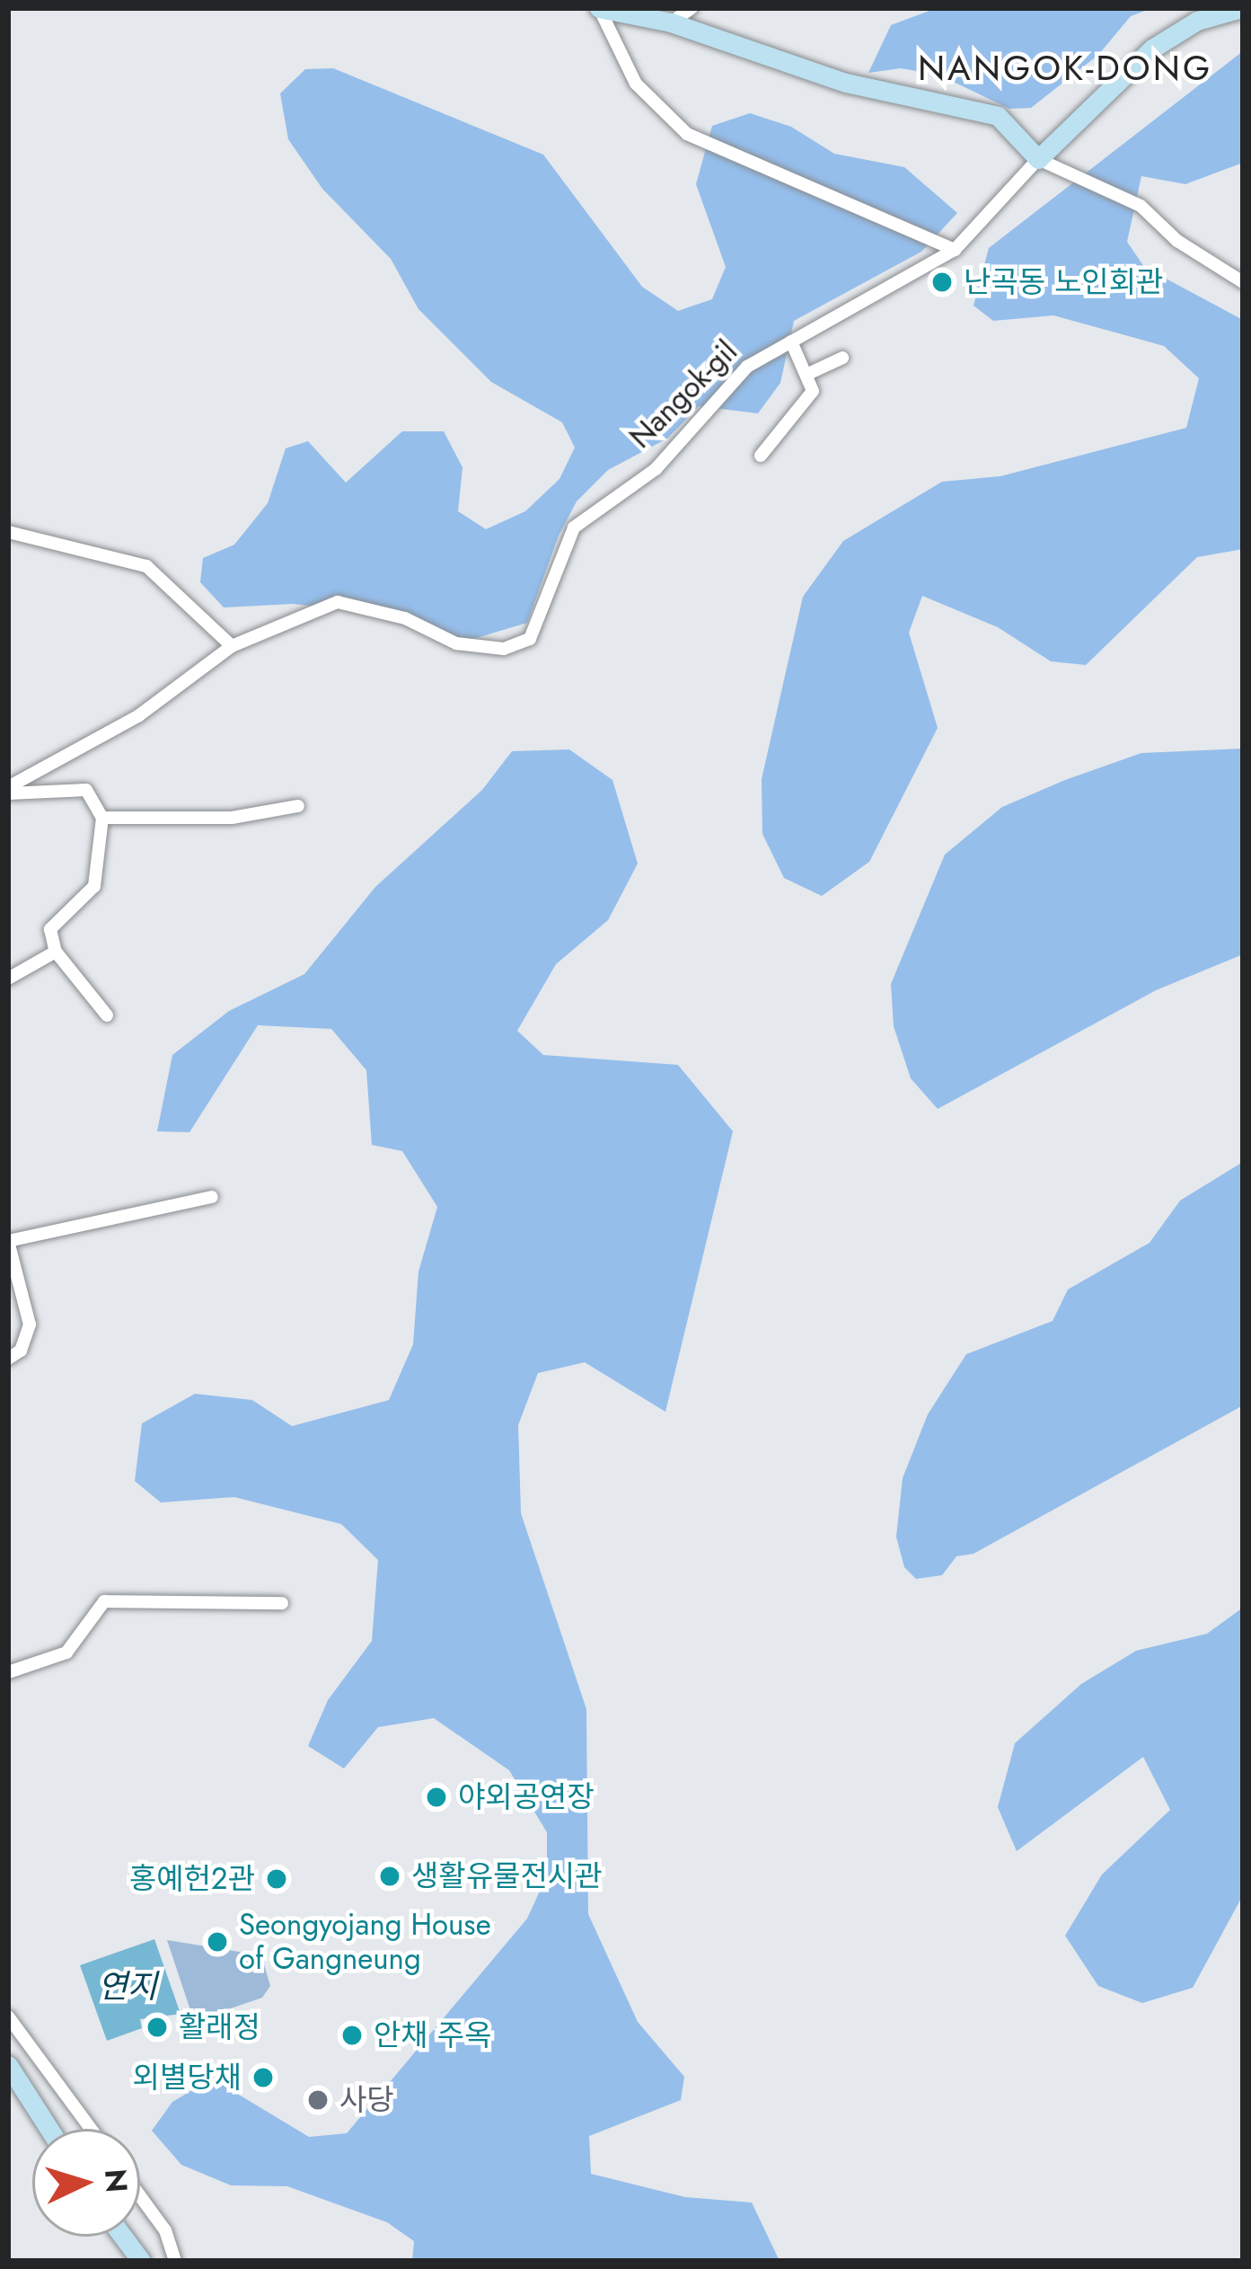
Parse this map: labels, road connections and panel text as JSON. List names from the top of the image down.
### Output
{
  "streets": {
    "street": ["Nangok-gil"]
  },
  "districts": ["NANGOK-DONG"],
  "water": ["연지"],
  "places": [
    "난곡동 노인회관",
    "야외공연장",
    "생활유물전시관",
    "홍예헌2관",
    "Seongyojang House of Gangneung",
    "활래정",
    "안채 주옥",
    "외별당채",
    "사당"
  ],
  "north": "right"
}
